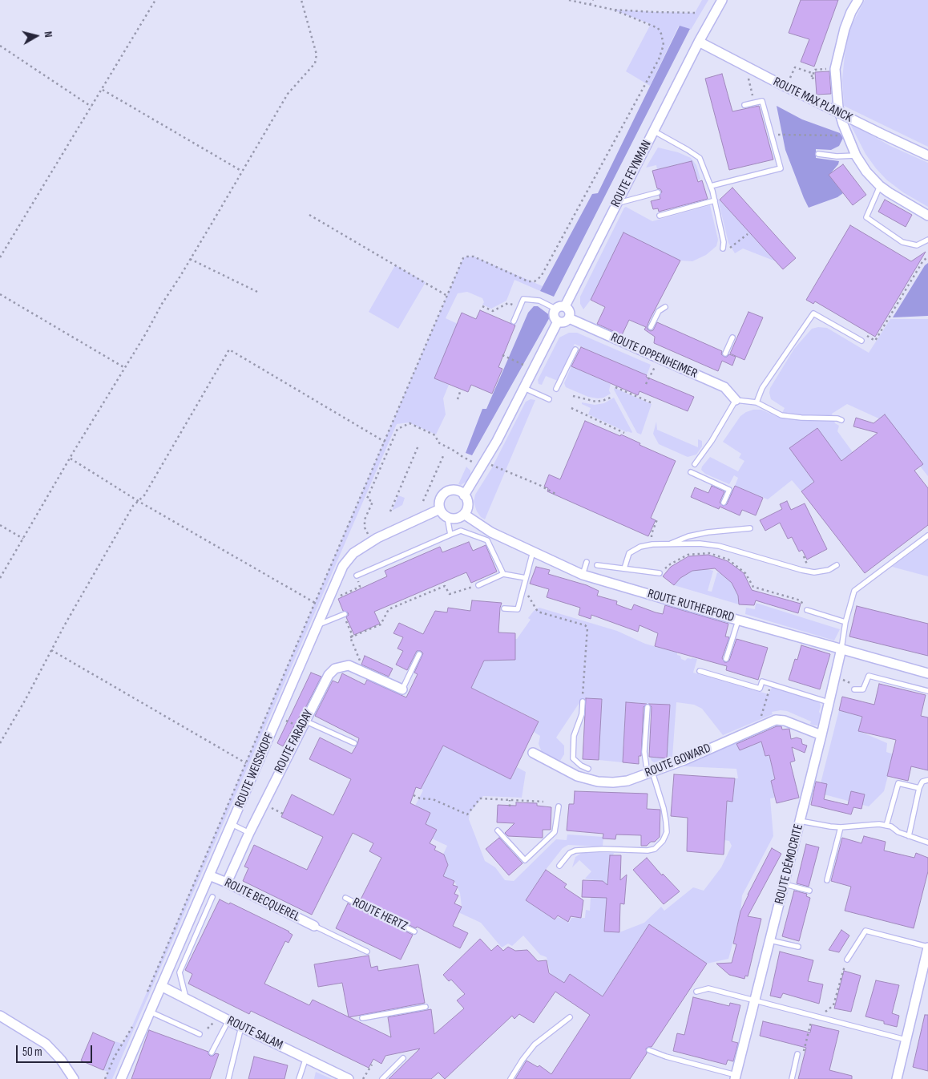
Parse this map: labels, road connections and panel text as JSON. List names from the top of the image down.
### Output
{
  "streets": {
    "street": [
      "ROUTE MAX PLANCK",
      "ROUTE FEYNMAN",
      "ROUTE OPPENHEIMER",
      "ROUTE RUTHERFORD",
      "ROUTE FARADAY",
      "ROUTE GOWARD",
      "ROUTE WEISSKOPF",
      "ROUTE DÉMOCRITE",
      "ROUTE BECQUEREL",
      "ROUTE SALAM"
    ],
    "lane": ["ROUTE HERTZ"]
  },
  "crossings": [
    ["ROUTE MAX PLANCK", "ROUTE FEYNMAN"],
    ["ROUTE FEYNMAN", "ROUTE OPPENHEIMER"],
    ["ROUTE RUTHERFORD", "ROUTE WEISSKOPF"],
    ["ROUTE RUTHERFORD", "ROUTE DÉMOCRITE"],
    ["ROUTE FARADAY", "ROUTE BECQUEREL"],
    ["ROUTE GOWARD", "ROUTE DÉMOCRITE"],
    ["ROUTE WEISSKOPF", "ROUTE BECQUEREL"],
    ["ROUTE WEISSKOPF", "ROUTE SALAM"]
  ],
  "scale_bar": "50 m",
  "north": "right"
}
